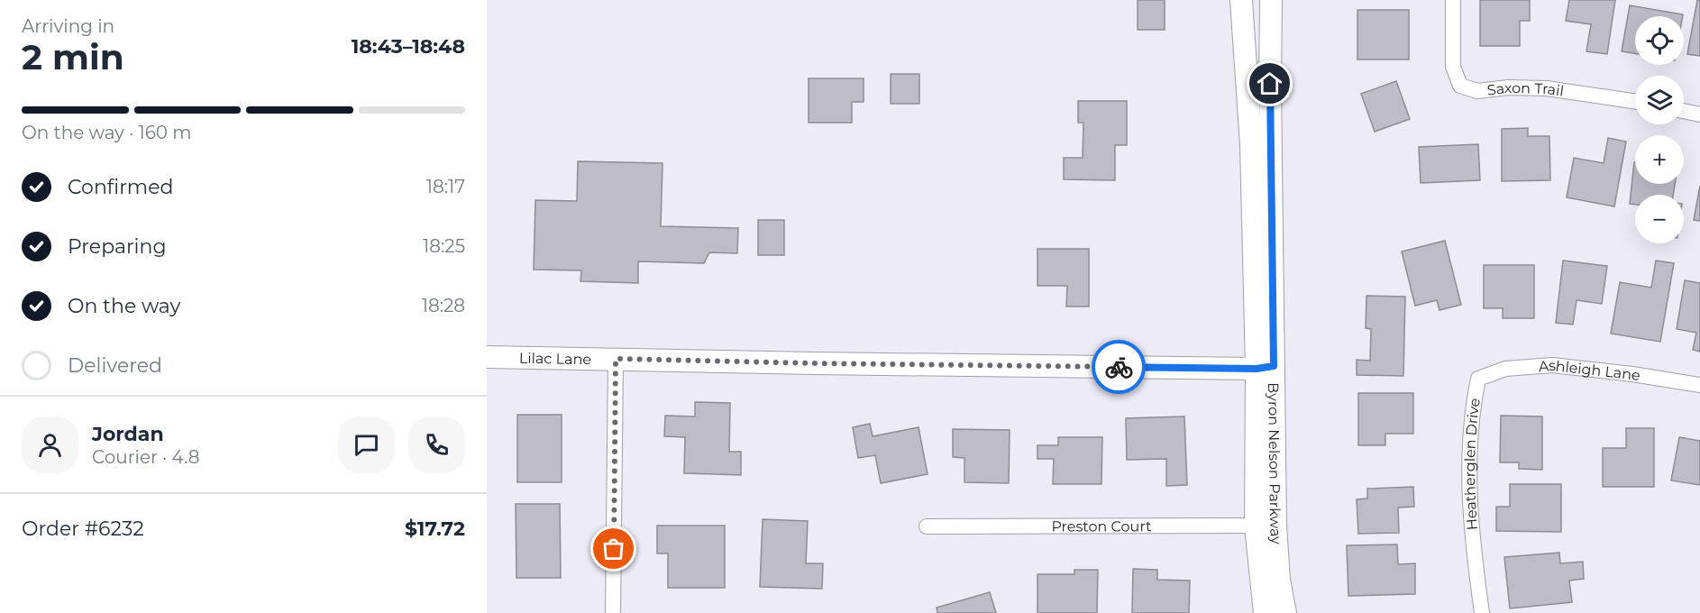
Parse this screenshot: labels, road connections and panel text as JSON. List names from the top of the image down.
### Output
{
  "streets": {
    "street": [
      "Saxon Trail",
      "Lilac Lane",
      "Ashleigh Lane",
      "Heatherglen Drive",
      "Byron Nelson Parkway",
      "Preston Court"
    ]
  },
  "crossings": [
    ["Lilac Lane", "Byron Nelson Parkway"],
    ["Ashleigh Lane", "Heatherglen Drive"],
    ["Byron Nelson Parkway", "Preston Court"]
  ],
  "page": {
    "heading": ["2 min", "Arriving in", "18:43–18:48"],
    "panel": [
      "Jordan",
      "Courier · 4.8",
      "Order #6232",
      "$17.72"
    ],
    "map_buttons": ["+", "−"],
    "bar": "On the way · 160 m",
    "list": [
      ["Confirmed", "18:17"],
      ["Preparing", "18:25"],
      ["On the way", "18:28"],
      "Delivered"
    ]
  }
}
